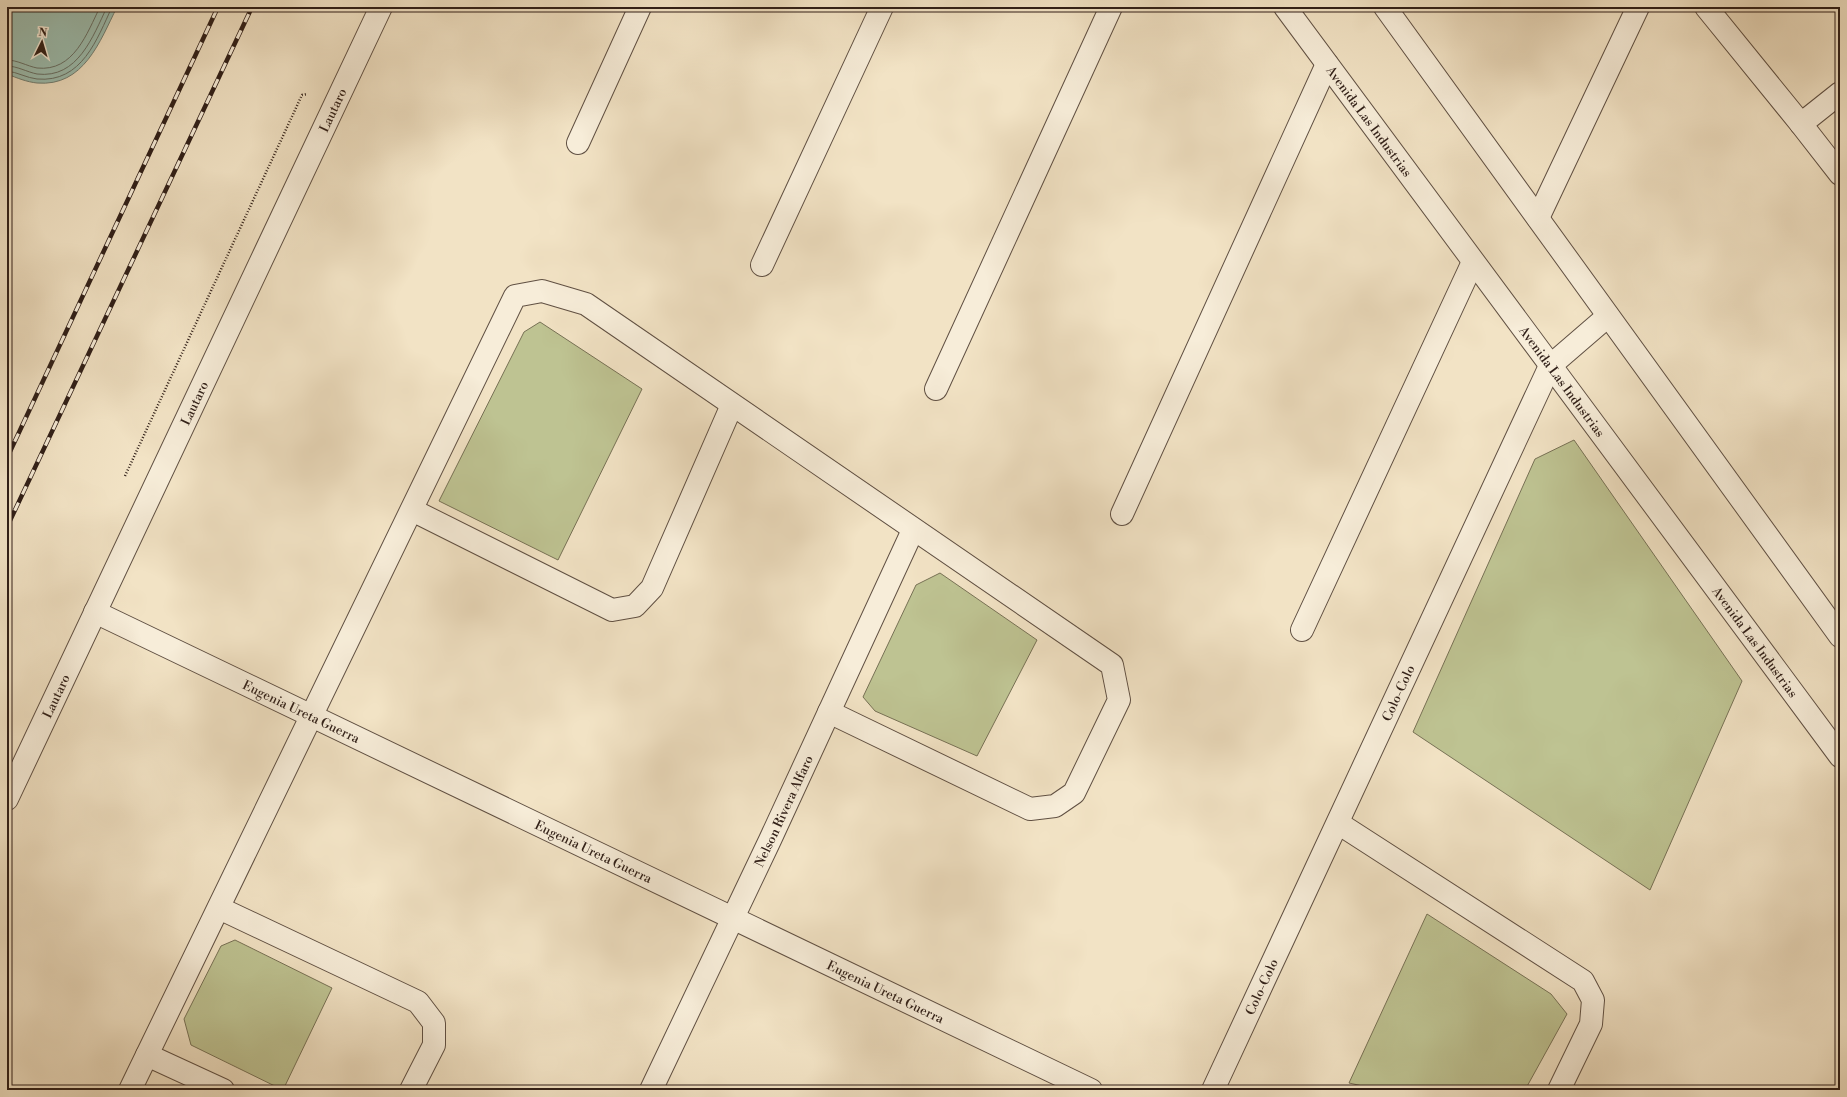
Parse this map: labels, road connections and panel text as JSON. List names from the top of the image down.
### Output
{
  "streets": {
    "street": [
      "Lautaro",
      "Avenida Las Industrias",
      "Colo-Colo",
      "Eugenia Ureta Guerra",
      "Nelson Rivera Alfaro"
    ]
  },
  "crossings": [
    ["Lautaro", "Eugenia Ureta Guerra"],
    ["Avenida Las Industrias", "Colo-Colo"],
    ["Eugenia Ureta Guerra", "Nelson Rivera Alfaro"]
  ],
  "north": "top"
}
